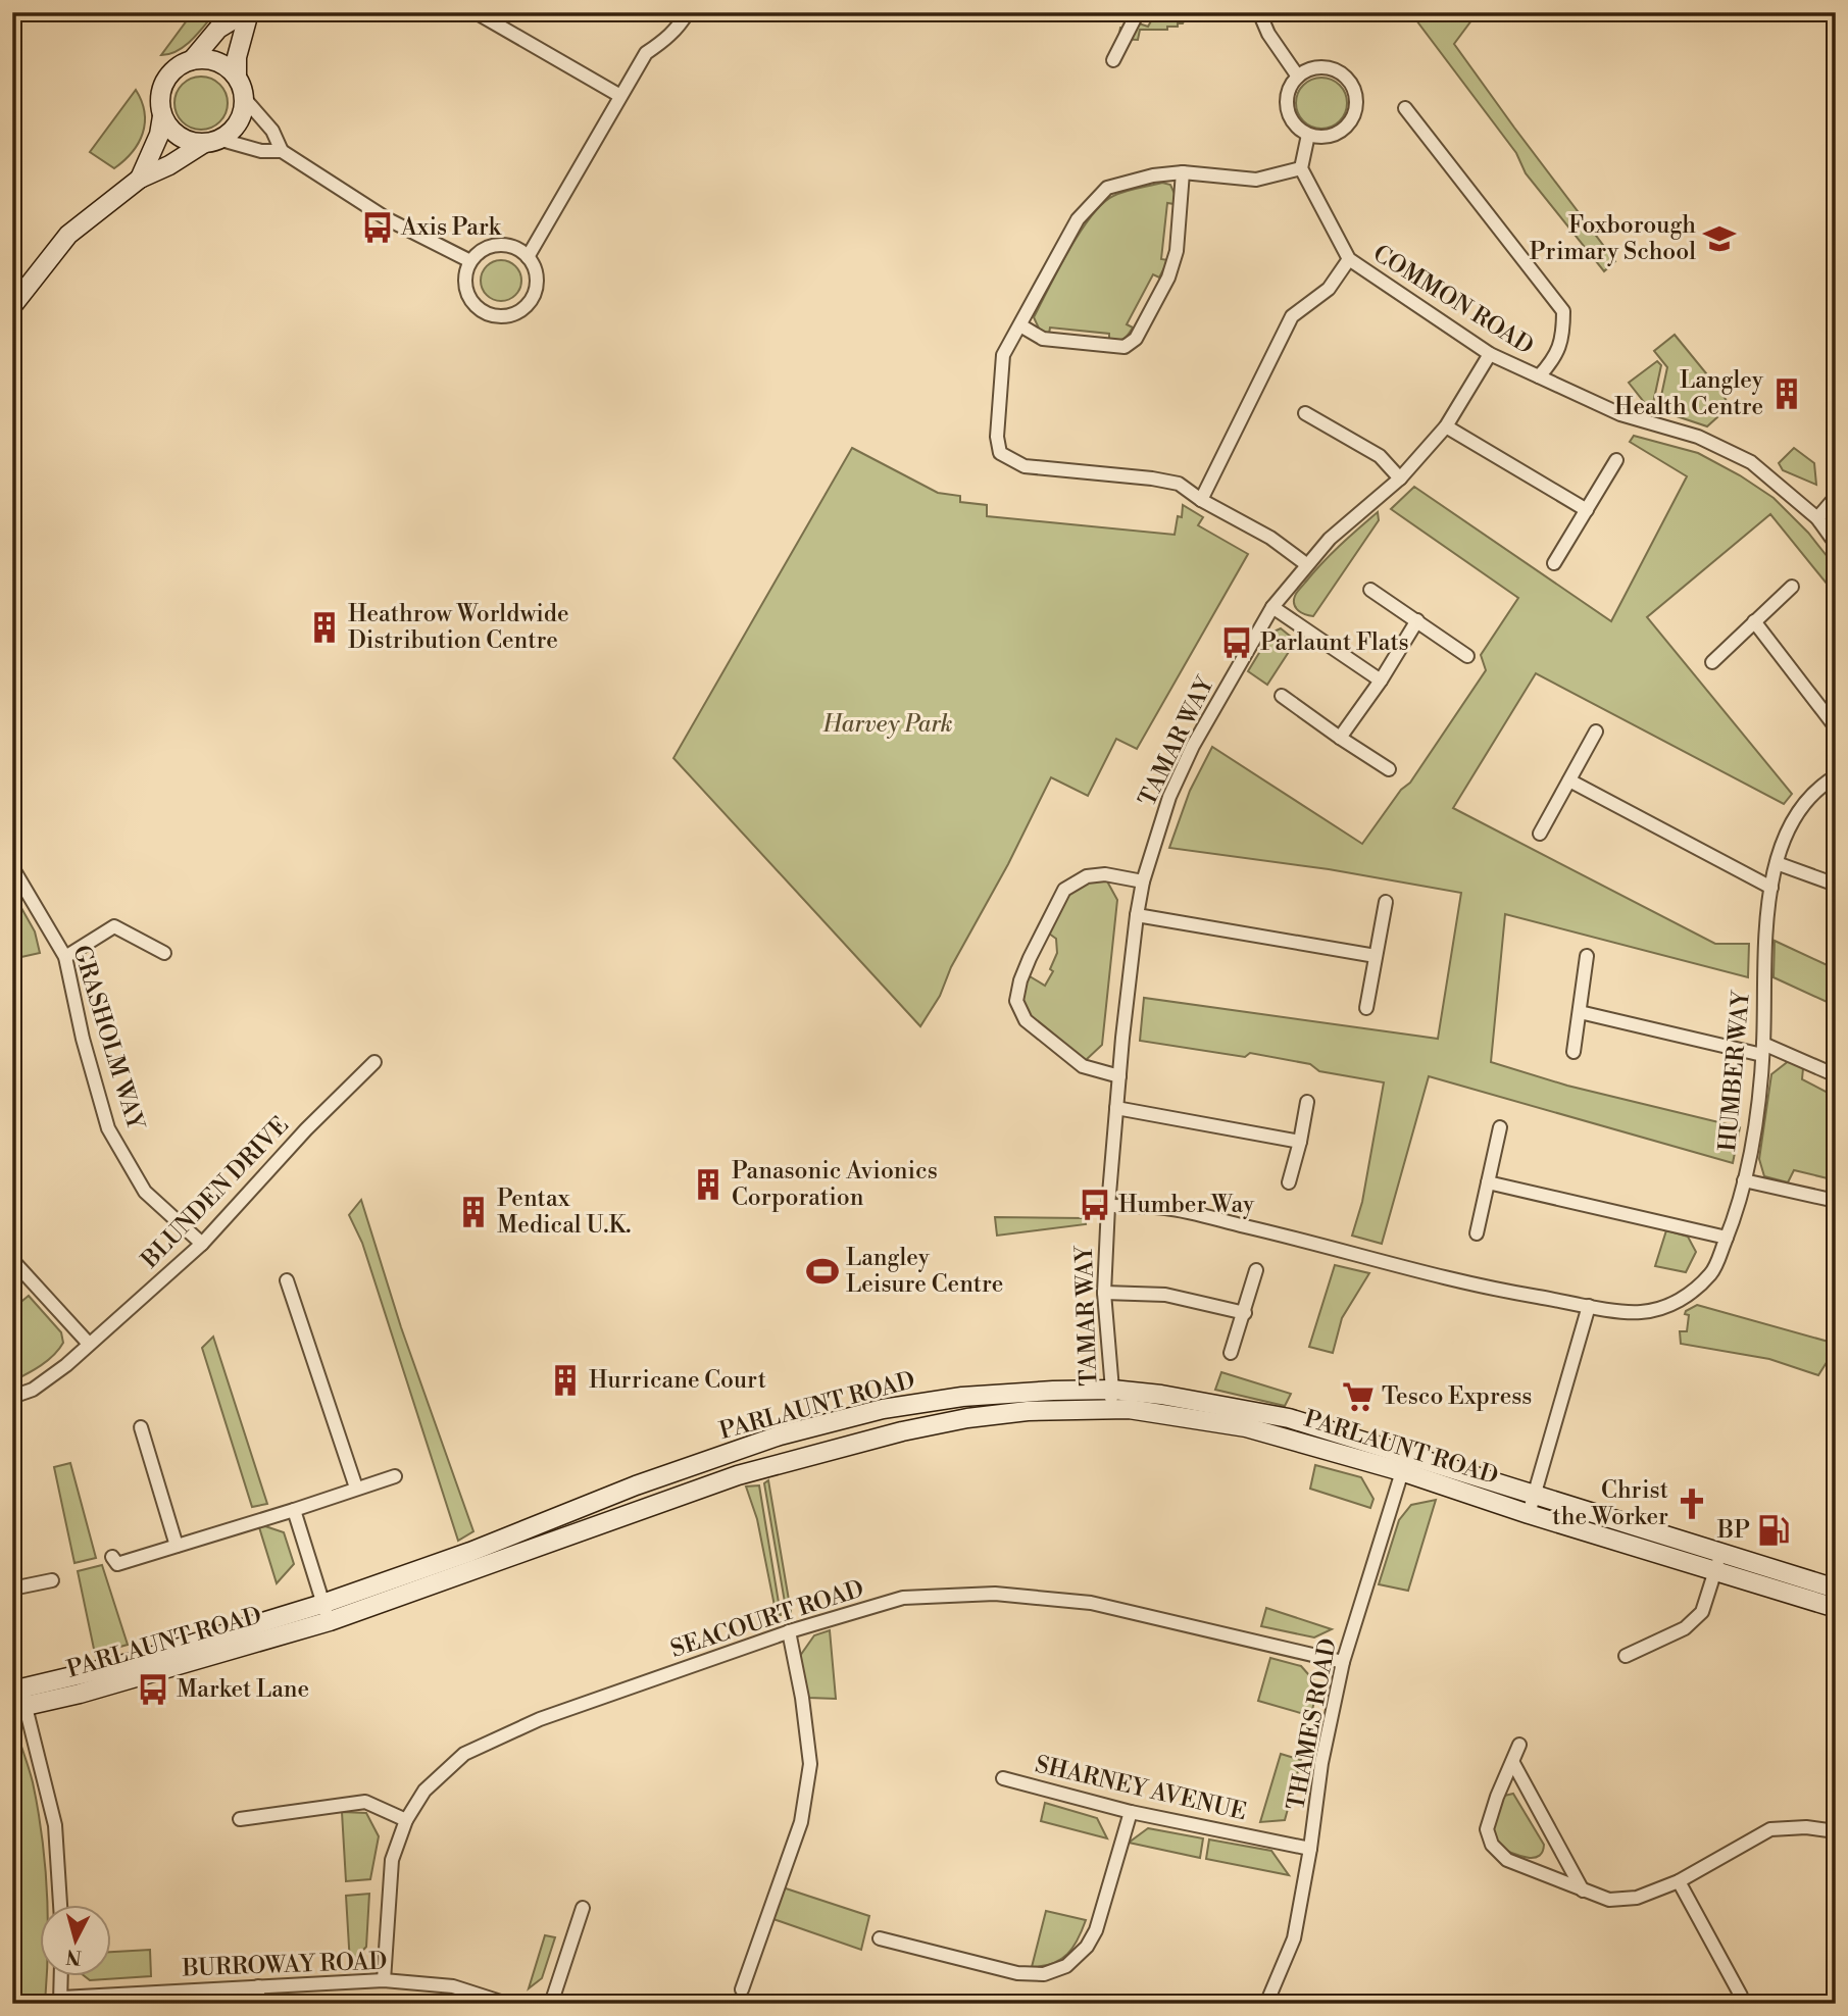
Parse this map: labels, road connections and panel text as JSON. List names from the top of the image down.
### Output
{
  "streets": {
    "street": [
      "COMMON ROAD",
      "TAMAR WAY",
      "GRASHOLM WAY",
      "HUMBER WAY",
      "BLUNDEN DRIVE",
      "PARLAUNT ROAD",
      "SEACOURT ROAD",
      "THAMES ROAD",
      "SHARNEY AVENUE",
      "BURROWAY ROAD"
    ]
  },
  "crossings": [
    ["COMMON ROAD", "TAMAR WAY"],
    ["TAMAR WAY", "HUMBER WAY"],
    ["TAMAR WAY", "PARLAUNT ROAD"],
    ["GRASHOLM WAY", "BLUNDEN DRIVE"],
    ["PARLAUNT ROAD", "THAMES ROAD"],
    ["SEACOURT ROAD", "THAMES ROAD"],
    ["SEACOURT ROAD", "BURROWAY ROAD"],
    ["THAMES ROAD", "SHARNEY AVENUE"]
  ],
  "parks": ["Harvey Park"],
  "places": {
    "bus stop": [
      "Axis Park",
      "Parlaunt Flats",
      "Humber Way",
      "Market Lane"
    ],
    "school or university": ["Foxborough Primary School"],
    "building": [
      "Langley Health Centre",
      "Heathrow Worldwide Distribution Centre",
      "Panasonic Avionics Corporation",
      "Pentax Medical U.K.",
      "Hurricane Court"
    ],
    "sports": ["Langley Leisure Centre"],
    "supermarket": ["Tesco Express"],
    "church": ["Christ the Worker"],
    "fuel station": ["BP"]
  },
  "north": "bottom"
}
